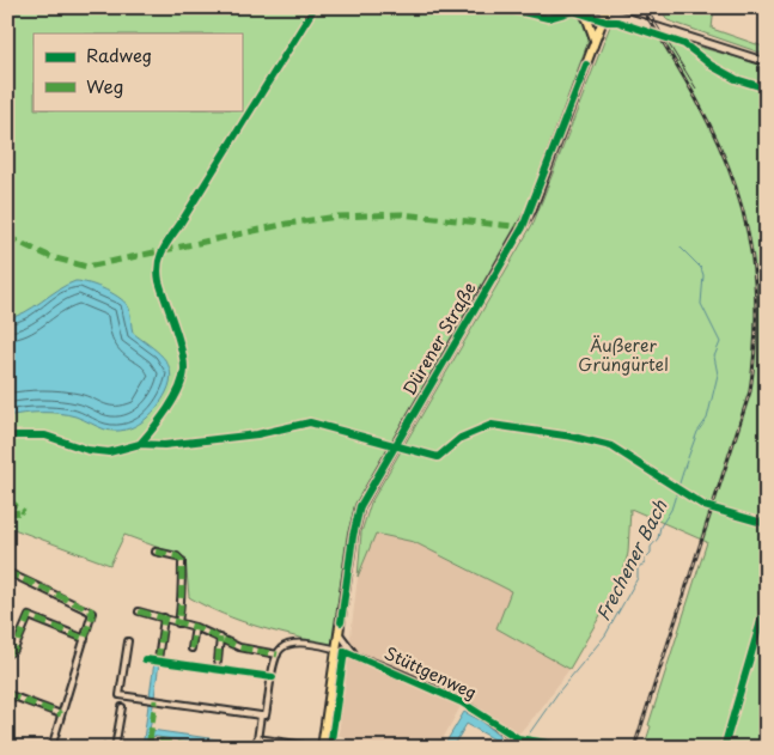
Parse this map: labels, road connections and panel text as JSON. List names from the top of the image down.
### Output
{
  "streets": {
    "main road": ["Dürener Straße"],
    "street": ["Stüttgenweg"]
  },
  "crossings": [
    ["Dürener Straße", "Stüttgenweg"]
  ],
  "water": ["Frechener Bach"],
  "parks": ["Äußerer Grüngürtel"],
  "legend": ["Radweg", "Weg"]
}
